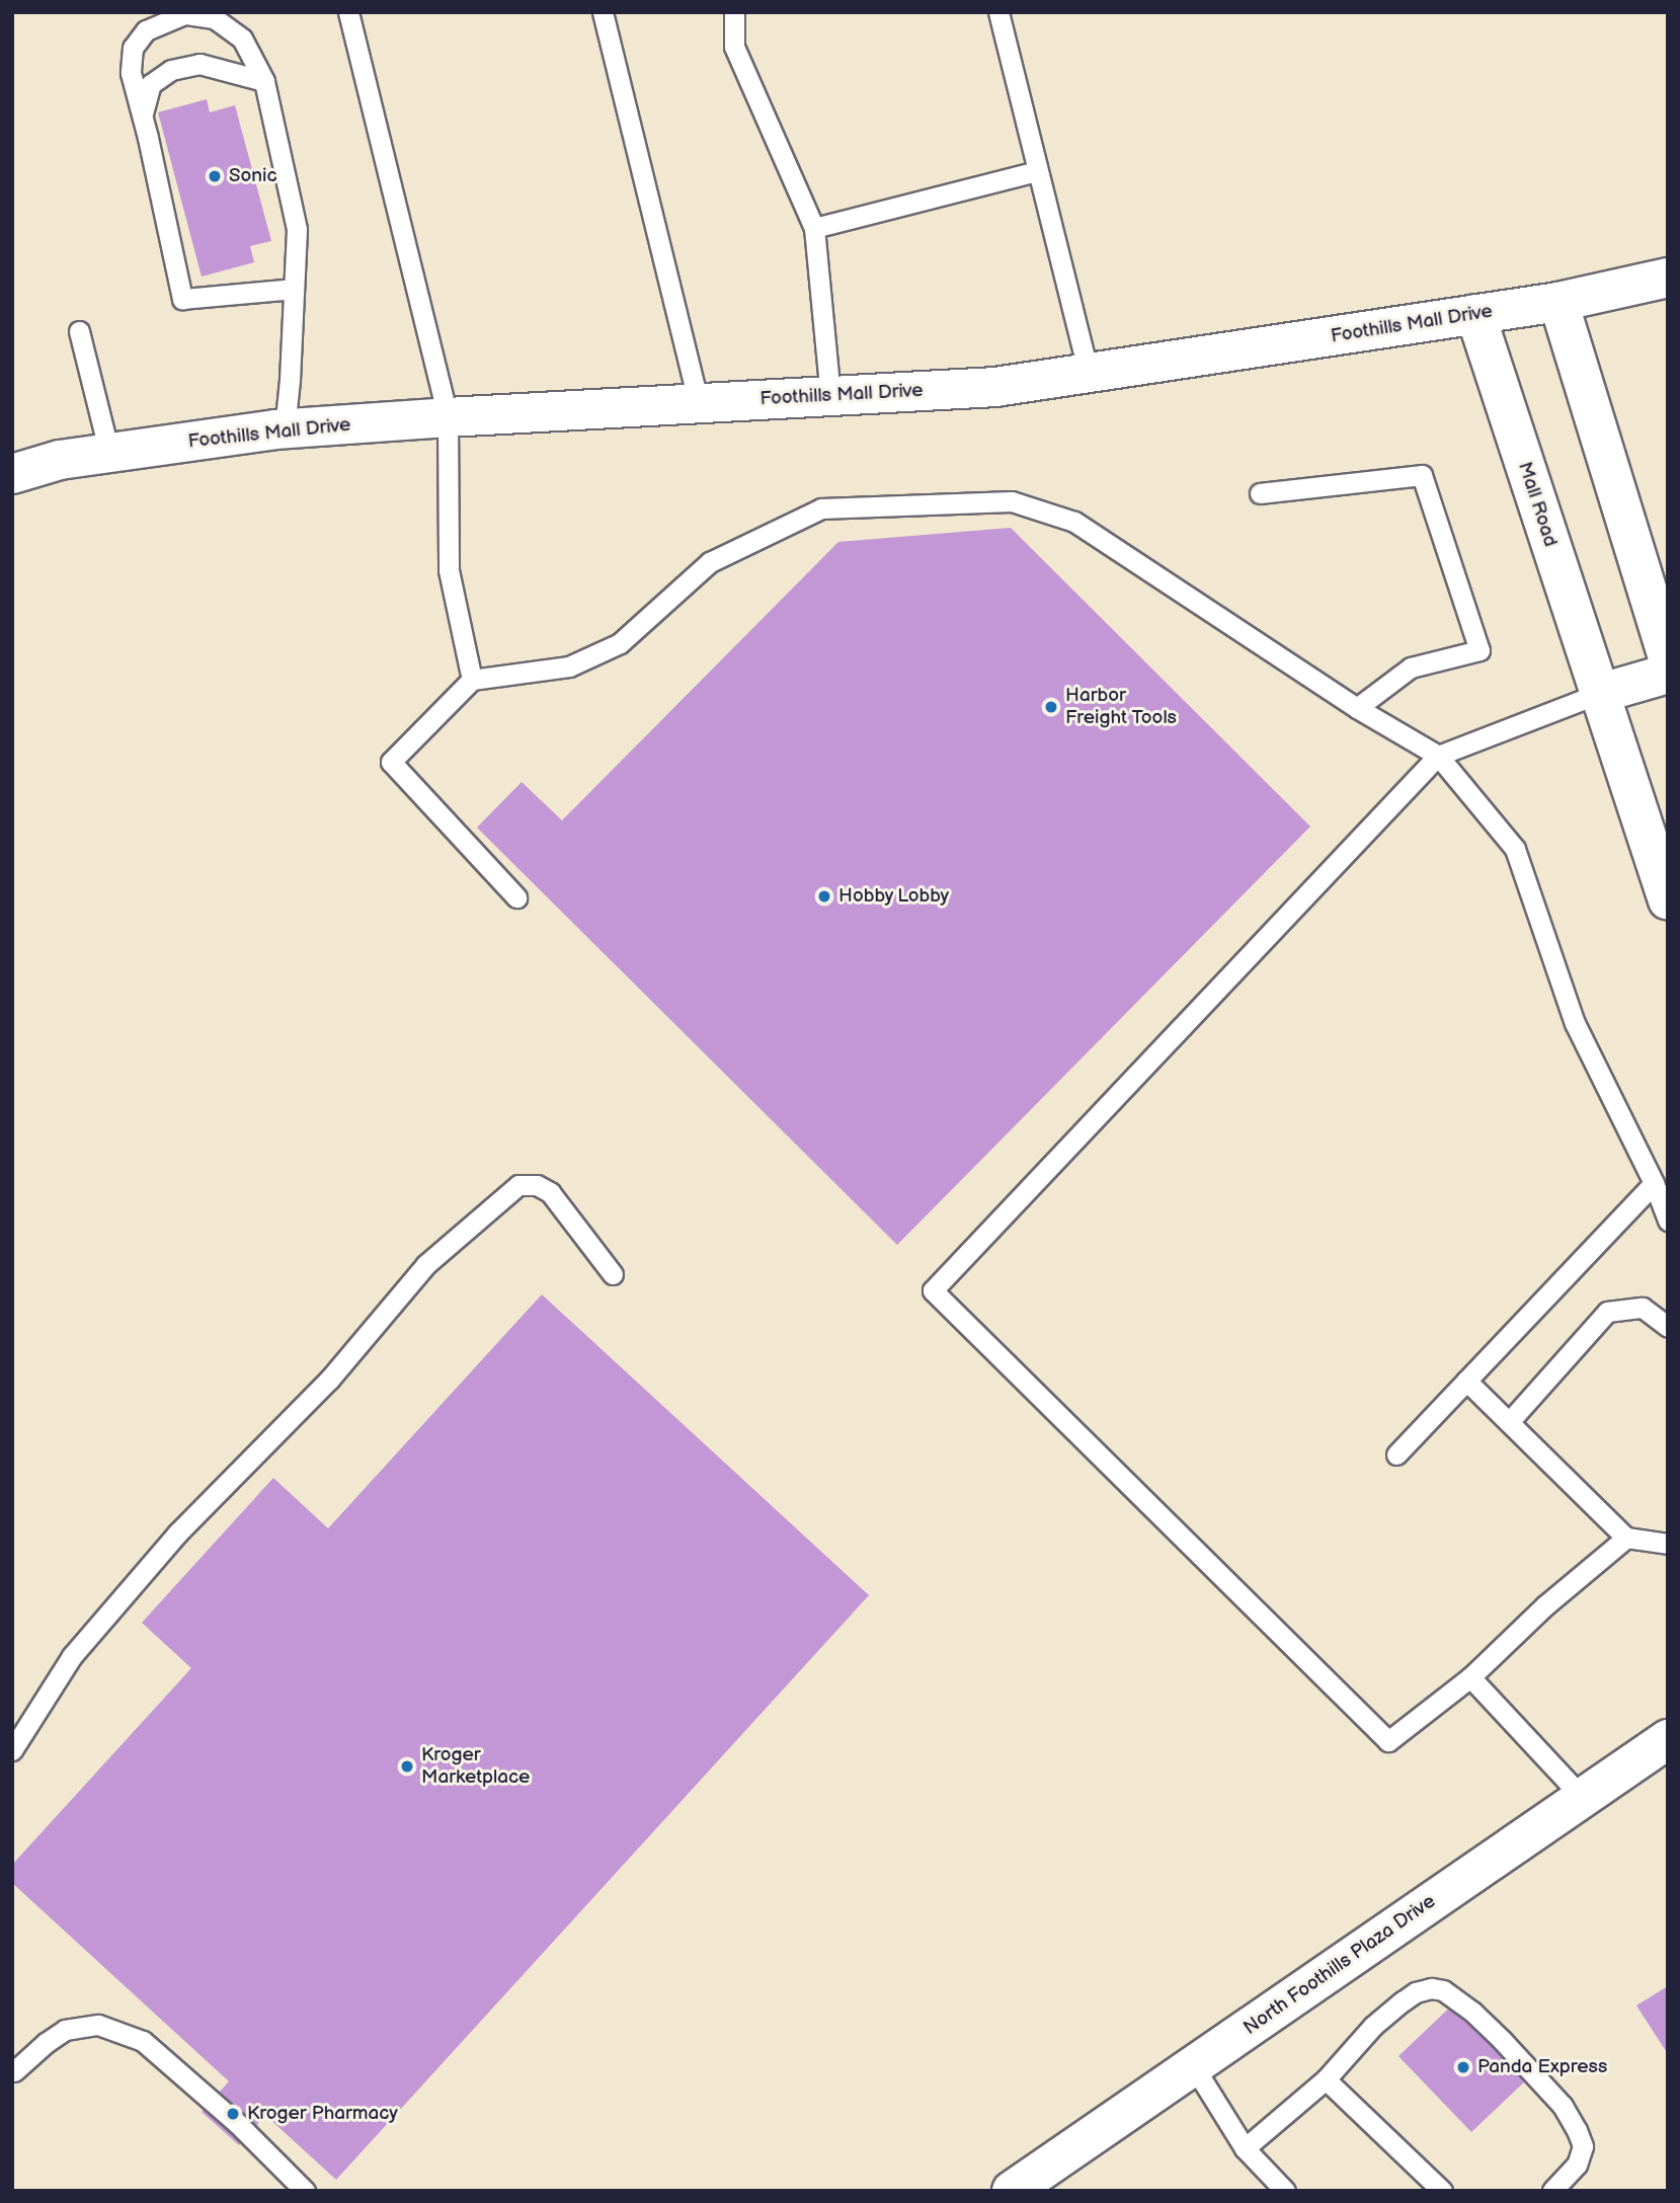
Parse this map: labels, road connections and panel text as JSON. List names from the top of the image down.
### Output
{
  "streets": {
    "street": ["Foothills Mall Drive", "Mall Road", "North Foothills Plaza Drive"]
  },
  "crossings": [
    ["Foothills Mall Drive", "Mall Road"]
  ],
  "places": [
    "Sonic",
    "Harbor Freight Tools",
    "Hobby Lobby",
    "Kroger Marketplace",
    "Panda Express",
    "Kroger Pharmacy"
  ]
}
